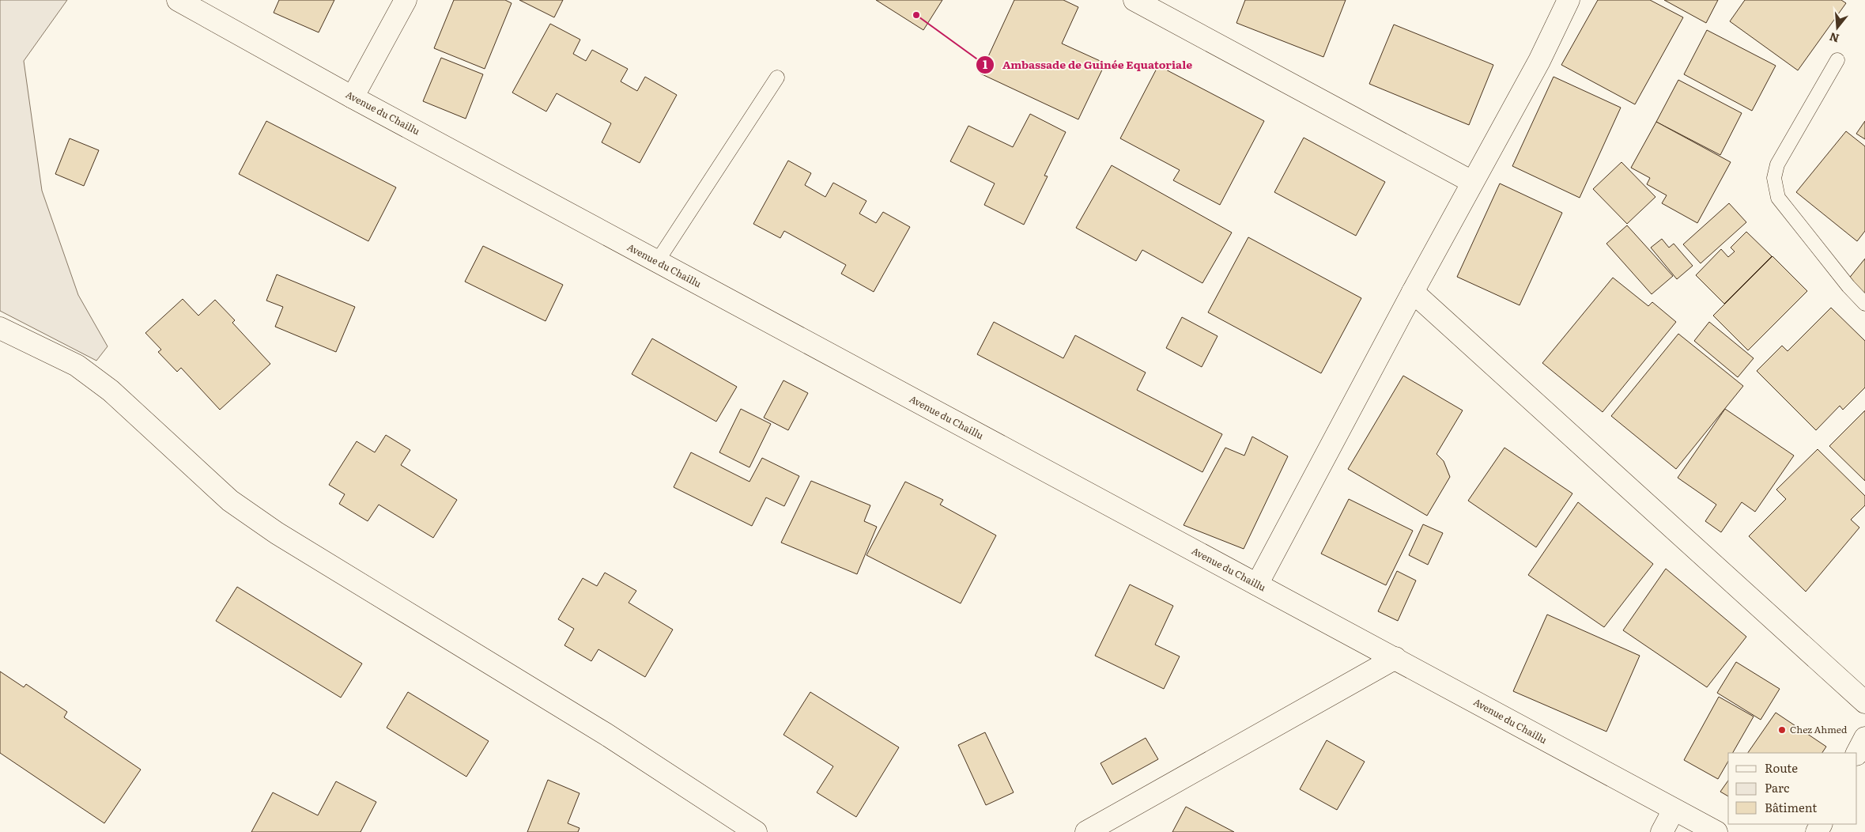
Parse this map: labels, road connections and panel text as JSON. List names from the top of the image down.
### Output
{
  "streets": {
    "street": ["Avenue du Chaillu"]
  },
  "places": ["Ambassade de Guinée Equatoriale", "Chez Ahmed"],
  "legend": ["Route", "Parc", "Bâtiment"],
  "north": "bottom"
}
